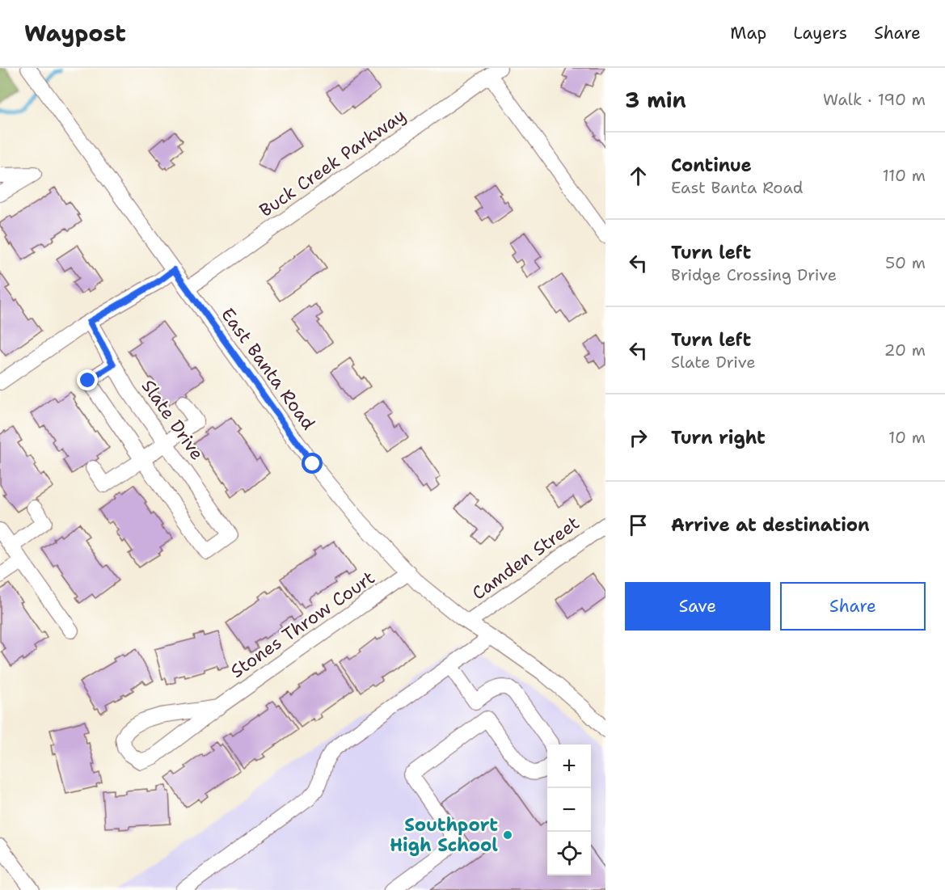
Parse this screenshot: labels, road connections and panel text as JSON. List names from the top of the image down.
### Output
{
  "streets": {
    "street": [
      "Buck Creek Parkway",
      "East Banta Road",
      "Slate Drive",
      "Camden Street",
      "Stones Throw Court"
    ]
  },
  "crossings": [
    ["Buck Creek Parkway", "East Banta Road"],
    ["East Banta Road", "Camden Street"],
    ["East Banta Road", "Stones Throw Court"]
  ],
  "places": ["Southport High School"],
  "page": {
    "header": "Waypost",
    "nav": ["Map", "Layers", "Share"],
    "heading": ["3 min", "Walk · 190 m"],
    "list": [
      ["Continue", "East Banta Road", "110 m"],
      ["Turn left", "Bridge Crossing Drive", "50 m"],
      ["Turn left", "Slate Drive", "20 m"],
      ["Turn right", "10 m"],
      "Arrive at destination"
    ],
    "buttons": ["Save", "Share"],
    "map_buttons": ["+", "−"]
  }
}
